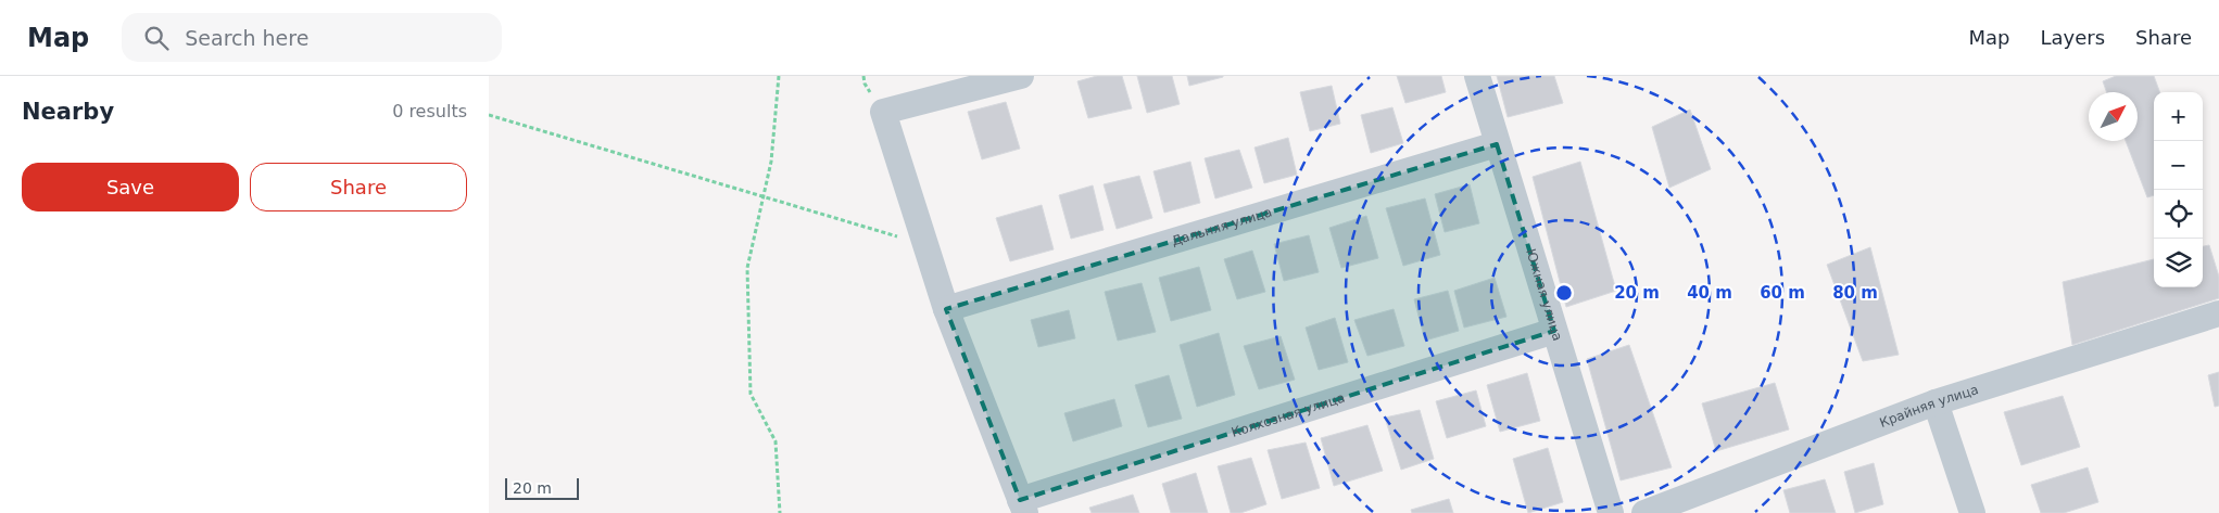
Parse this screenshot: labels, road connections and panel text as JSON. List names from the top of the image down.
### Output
{
  "streets": {
    "street": [
      "Дальняя улица",
      "Южная улица",
      "Крайняя улица",
      "Колхозная улица"
    ]
  },
  "crossings": [
    ["Дальняя улица", "Южная улица"],
    ["Южная улица", "Колхозная улица"]
  ],
  "scale_bar": "20 m",
  "north": "top right",
  "page": {
    "header": "Map",
    "search": "Search here",
    "nav": ["Map", "Layers", "Share"],
    "heading": ["Nearby", "0 results"],
    "map_buttons": ["+", "−"],
    "buttons": ["Save", "Share"],
    "scale": "20 m"
  },
  "rings": [
    "20 m",
    "40 m",
    "60 m",
    "80 m"
  ]
}
